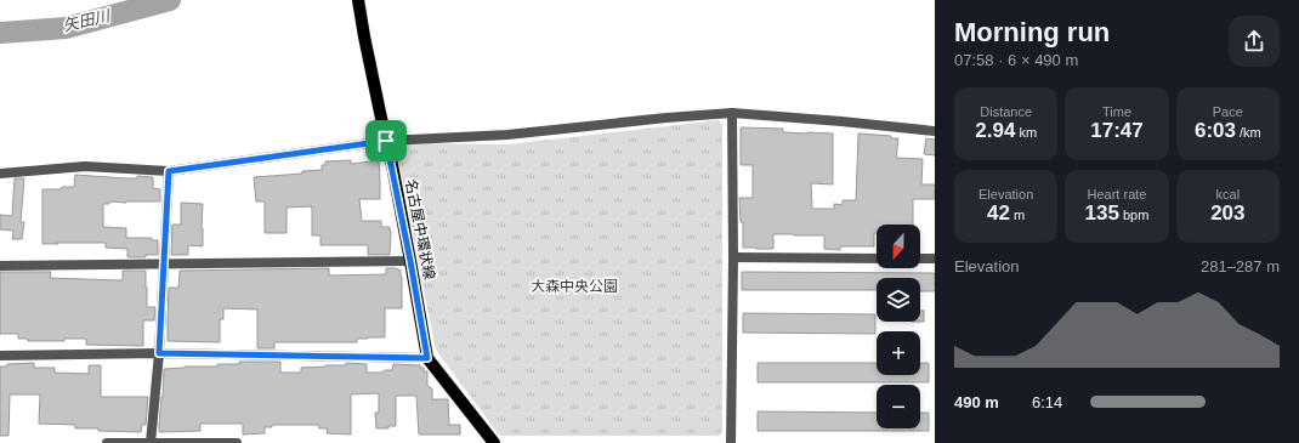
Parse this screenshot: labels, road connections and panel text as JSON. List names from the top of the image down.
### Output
{
  "streets": {
    "main road": ["名古屋中環状線"]
  },
  "water": ["矢田川"],
  "parks": ["大森中央公園"],
  "north": "bottom",
  "page": {
    "heading": ["Morning run", "07:58 · 6 × 490 m"],
    "stats": [
      ["Distance", "2.94 km"],
      ["Time", "17:47"],
      ["Pace", "6:03 /km"],
      ["Elevation", "42 m"],
      ["Heart rate", "135 bpm"],
      ["kcal", "203"]
    ],
    "map_buttons": ["+", "−"],
    "chart": ["Elevation", "281–287 m"],
    "list": [
      {
        "name": "490 m",
        "note": "6:14"
      }
    ]
  }
}
